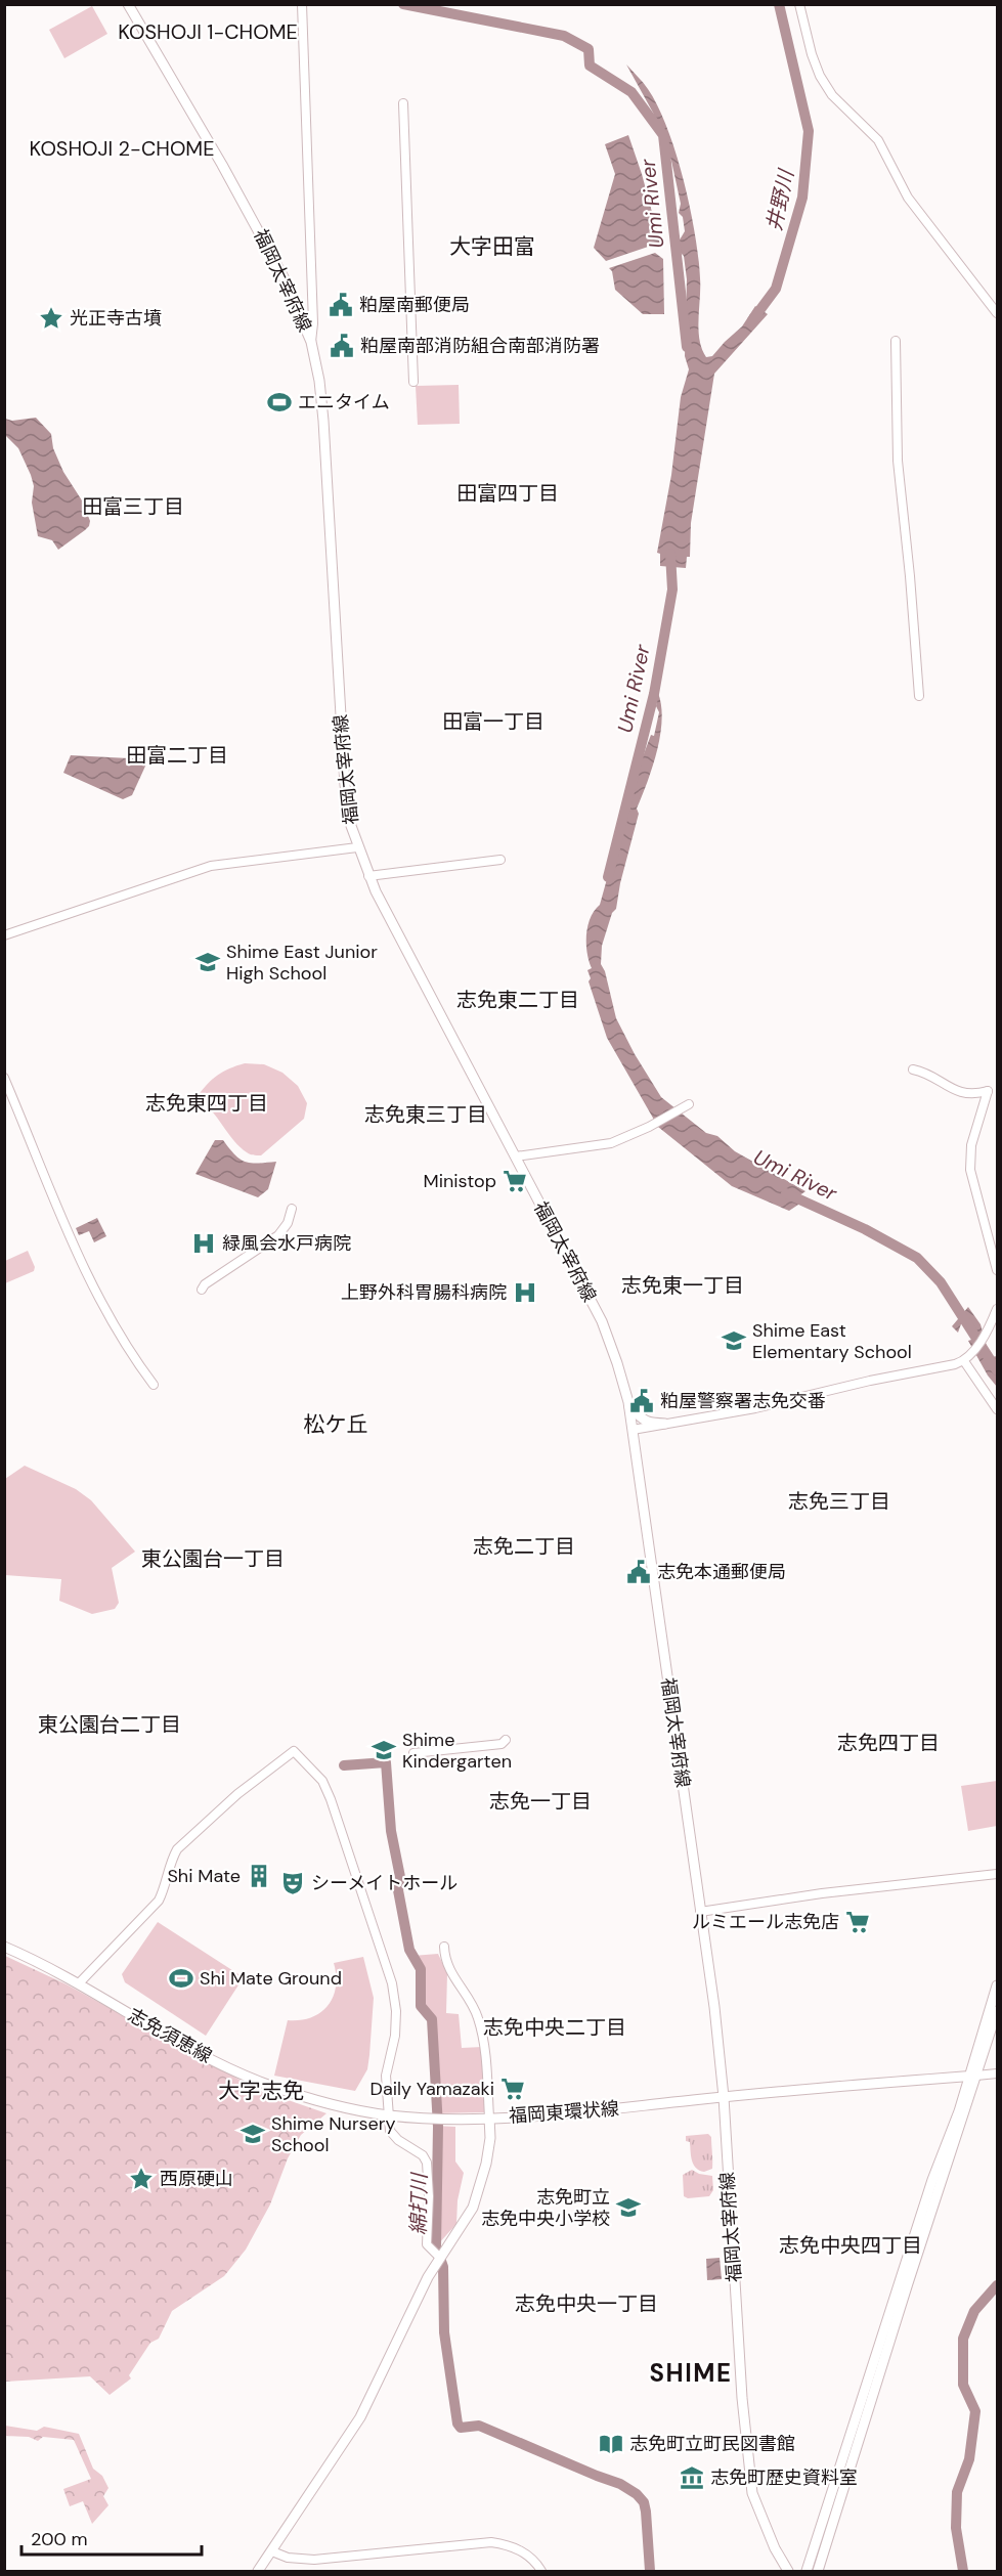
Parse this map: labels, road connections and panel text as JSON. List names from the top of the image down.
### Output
{
  "streets": {
    "main road": ["福岡太宰府線", "志免須恵線", "福岡東環状線"]
  },
  "crossings": [
    ["福岡太宰府線", "福岡東環状線"],
    ["志免須恵線", "福岡東環状線"]
  ],
  "districts": [
    "KOSHOJI 1-CHOME",
    "KOSHOJI 2-CHOME",
    "大字田富",
    "田富四丁目",
    "田富三丁目",
    "田富一丁目",
    "田富二丁目",
    "志免東二丁目",
    "志免東四丁目",
    "志免東三丁目",
    "志免東一丁目",
    "松ケ丘",
    "志免三丁目",
    "志免二丁目",
    "東公園台一丁目",
    "東公園台二丁目",
    "志免四丁目",
    "志免一丁目",
    "志免中央二丁目",
    "大字志免",
    "志免中央四丁目",
    "志免中央一丁目",
    "SHIME"
  ],
  "water": ["井野川", "Umi River", "綿打川"],
  "places": {
    "public building": [
      "粕屋南郵便局",
      "粕屋南部消防組合南部消防署",
      "粕屋警察署志免交番",
      "志免本通郵便局"
    ],
    "place": ["光正寺古墳", "西原硬山"],
    "sports": ["エニタイム", "Shi Mate Ground"],
    "school or university": [
      "Shime East Junior High School",
      "Shime East Elementary School",
      "Shime Kindergarten",
      "Shime Nursery School",
      "志免町立 志免中央小学校"
    ],
    "supermarket": ["Ministop", "ルミエール志免店", "Daily Yamazaki"],
    "hospital": ["緑風会水戸病院", "上野外科胃腸科病院"],
    "building": ["Shi Mate"],
    "theatre": ["シーメイトホール"],
    "library": ["志免町立町民図書館"],
    "museum": ["志免町歴史資料室"]
  },
  "scale_bar": "200 m"
}
